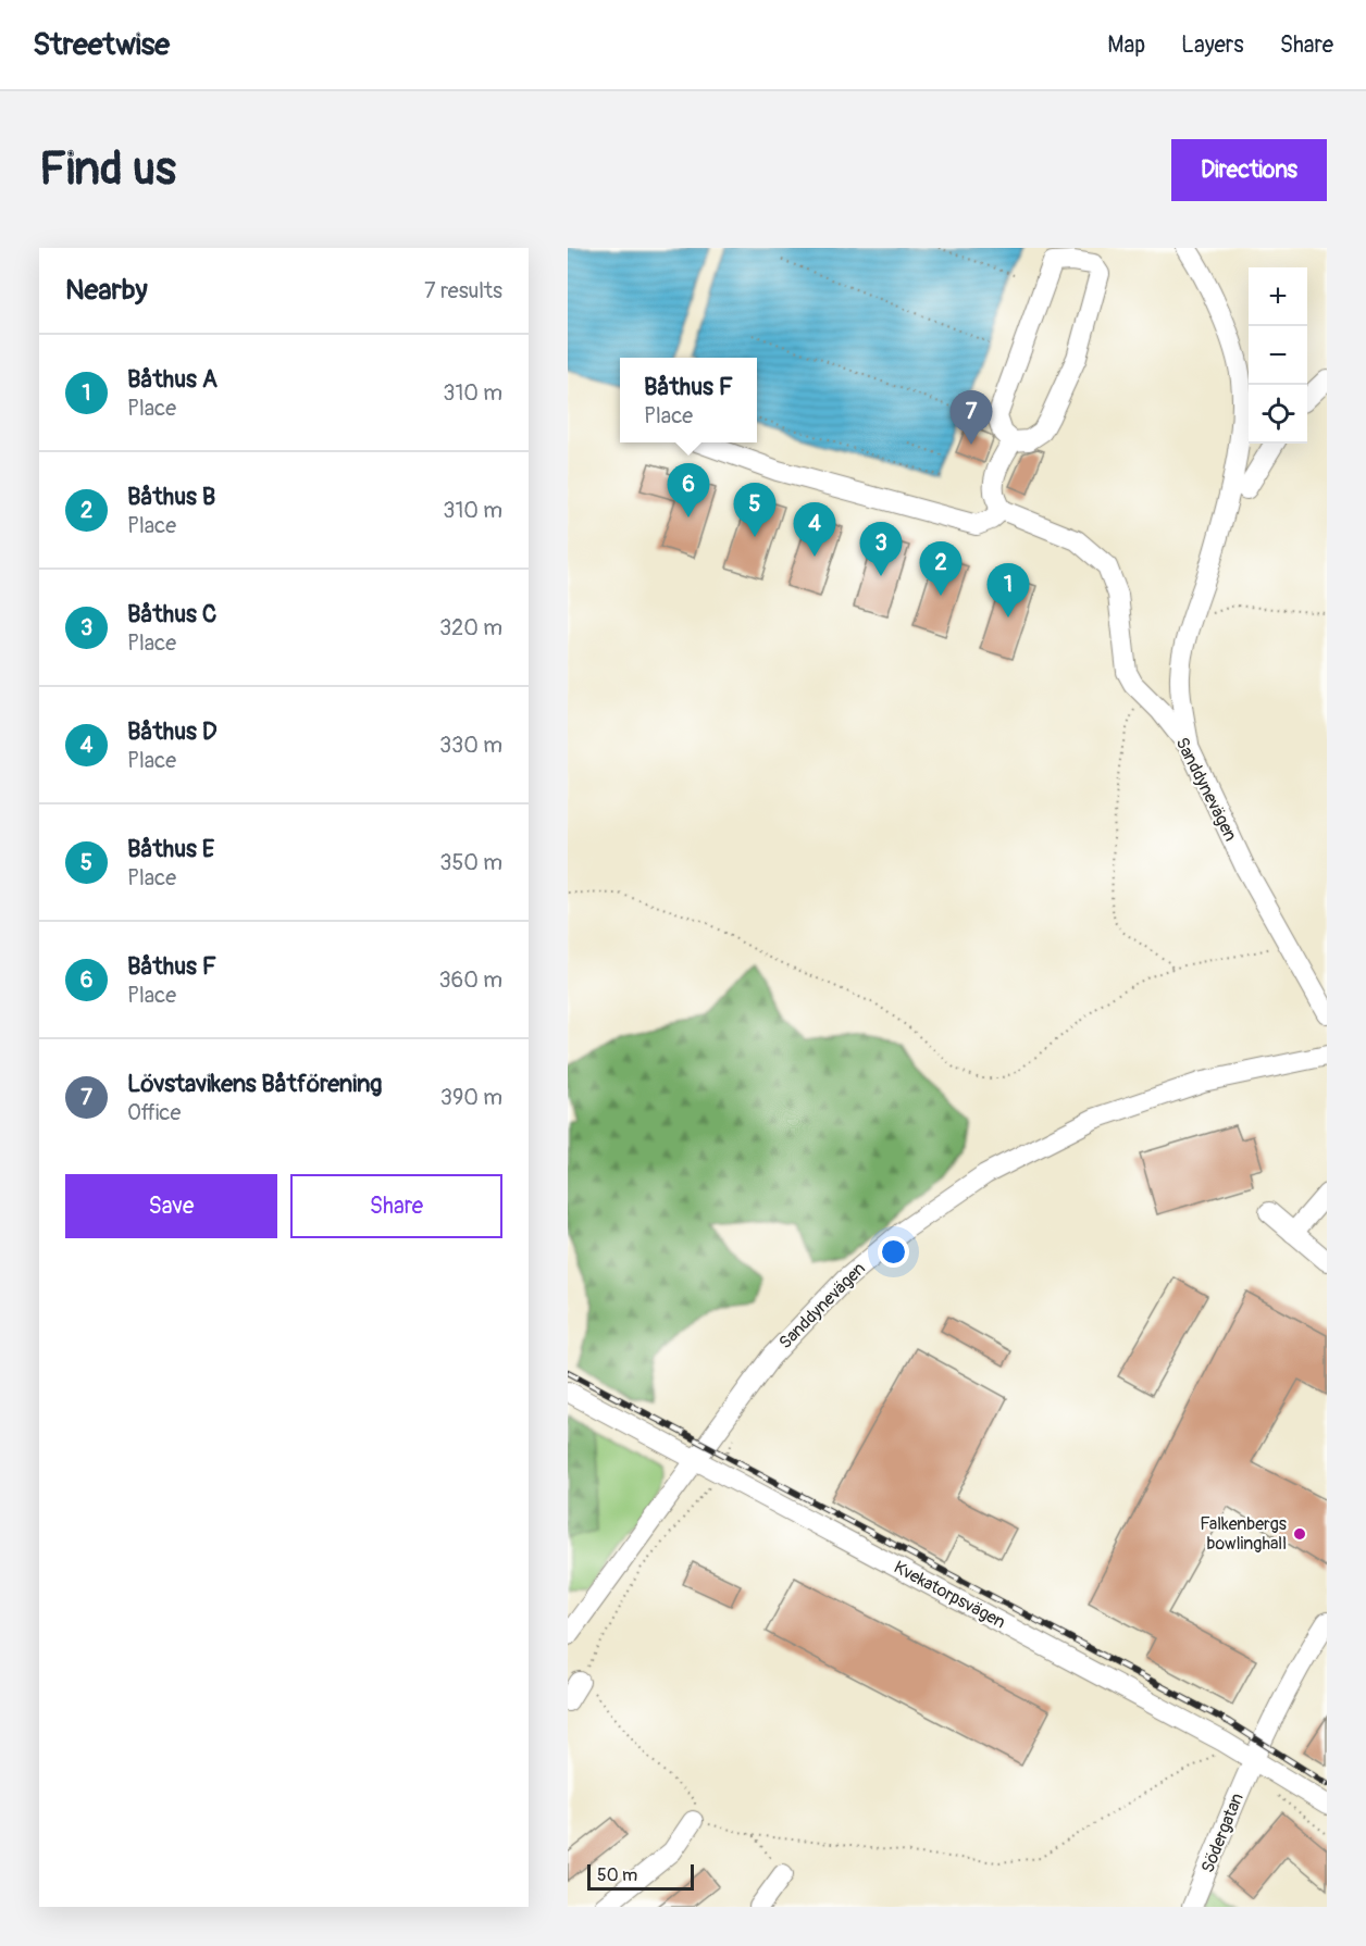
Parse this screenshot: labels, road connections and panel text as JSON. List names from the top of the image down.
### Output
{
  "streets": {
    "street": ["Sanddynevägen", "Kvekatorpsvägen", "Södergatan"]
  },
  "crossings": [
    ["Sanddynevägen", "Kvekatorpsvägen"],
    ["Kvekatorpsvägen", "Södergatan"]
  ],
  "places": ["Falkenbergs bowlinghall"],
  "scale_bar": "50 m",
  "page": {
    "header": "Streetwise",
    "nav": ["Map", "Layers", "Share"],
    "buttons": [
      "Directions",
      ["Save", "Share"]
    ],
    "title": "Find us",
    "heading": ["Nearby", "7 results"],
    "map_buttons": ["+", "−"],
    "list": [
      {
        "mark": "1",
        "name": "Båthus A",
        "note": "Place",
        "value": "310 m"
      },
      {
        "mark": "2",
        "name": "Båthus B",
        "note": "Place",
        "value": "310 m"
      },
      {
        "mark": "3",
        "name": "Båthus C",
        "note": "Place",
        "value": "320 m"
      },
      {
        "mark": "4",
        "name": "Båthus D",
        "note": "Place",
        "value": "330 m"
      },
      {
        "mark": "5",
        "name": "Båthus E",
        "note": "Place",
        "value": "350 m"
      },
      {
        "mark": "6",
        "name": "Båthus F",
        "note": "Place",
        "value": "360 m"
      },
      {
        "mark": "7",
        "name": "Lövstavikens Båtförening",
        "note": "Office",
        "value": "390 m"
      }
    ],
    "popup": ["Båthus F", "Place"],
    "pins": [
      "7",
      "6",
      "5",
      "4",
      "3",
      "2",
      "1"
    ],
    "scale": "50 m"
  }
}
